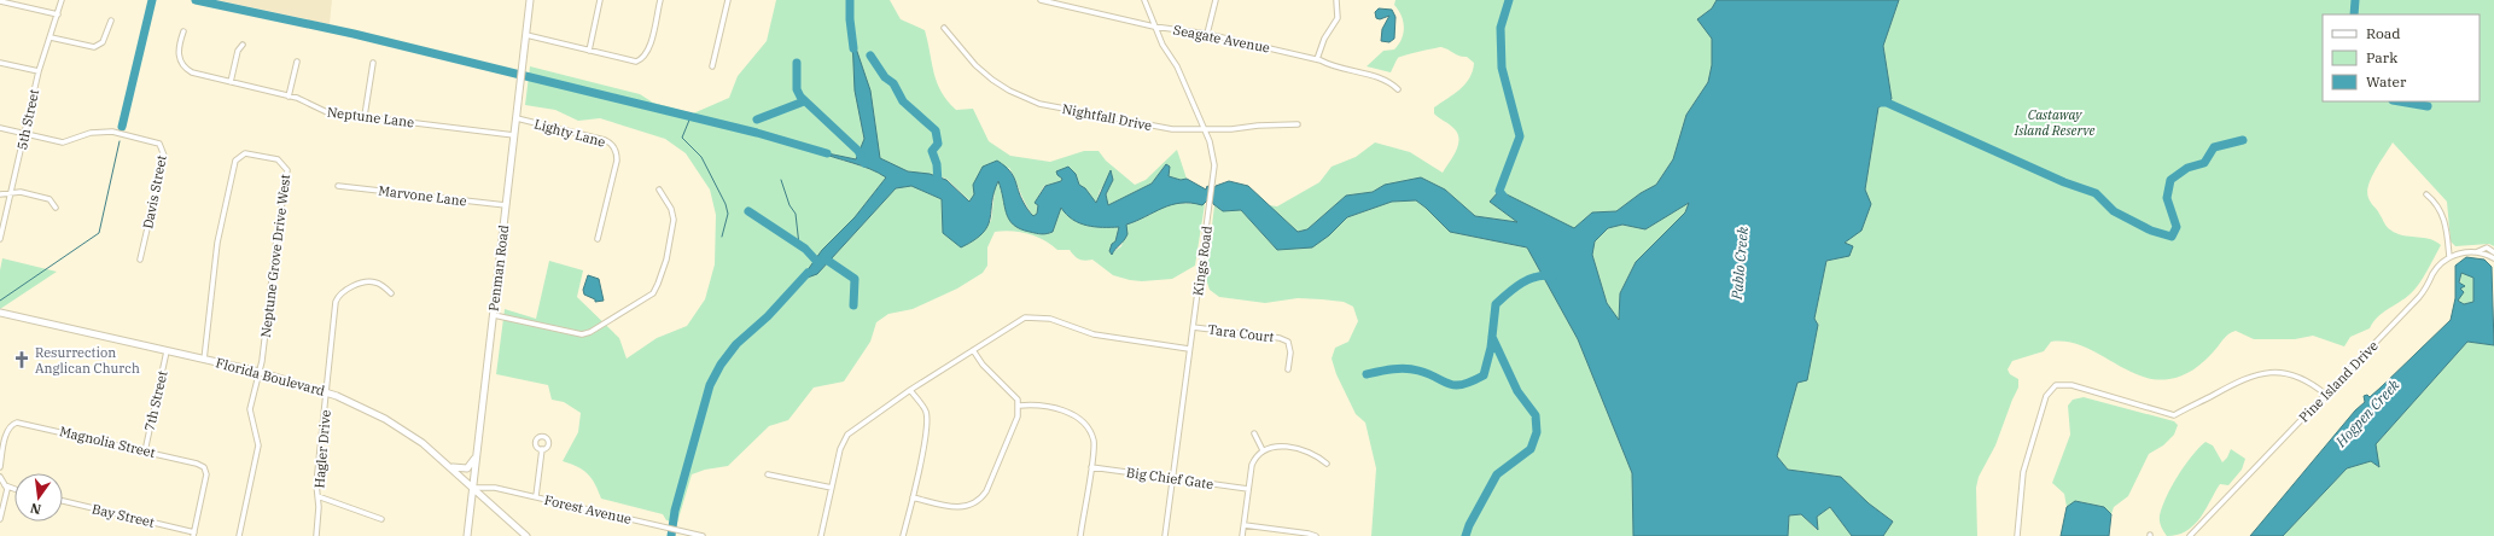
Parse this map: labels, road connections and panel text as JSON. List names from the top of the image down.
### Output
{
  "streets": {
    "street": [
      "Seagate Avenue",
      "Neptune Lane",
      "Nightfall Drive",
      "5th Street",
      "Lighty Lane",
      "Davis Street",
      "Marvone Lane",
      "Neptune Grove Drive West",
      "Kings Road",
      "Penman Road",
      "Tara Court",
      "Florida Boulevard",
      "Pine Island Drive",
      "7th Street",
      "Magnolia Street",
      "Hagler Drive",
      "Big Chief Gate",
      "Forest Avenue",
      "Bay Street"
    ]
  },
  "crossings": [
    ["Seagate Avenue", "Kings Road"],
    ["Neptune Lane", "Penman Road"],
    ["Nightfall Drive", "Kings Road"],
    ["5th Street", "Davis Street"],
    ["Lighty Lane", "Penman Road"],
    ["Marvone Lane", "Penman Road"],
    ["Neptune Grove Drive West", "Florida Boulevard"],
    ["Kings Road", "Tara Court"],
    ["Kings Road", "Big Chief Gate"],
    ["Penman Road", "Florida Boulevard"],
    ["Penman Road", "Forest Avenue"],
    ["Florida Boulevard", "7th Street"],
    ["Florida Boulevard", "Hagler Drive"],
    ["Florida Boulevard", "Forest Avenue"],
    ["7th Street", "Magnolia Street"],
    ["Magnolia Street", "Bay Street"]
  ],
  "water": ["Pablo Creek", "Hogpen Creek"],
  "parks": ["Castaway Island Reserve"],
  "places": {
    "church": ["Resurrection Anglican Church"]
  },
  "legend": ["Road", "Park", "Water"],
  "north": "bottom"
}
